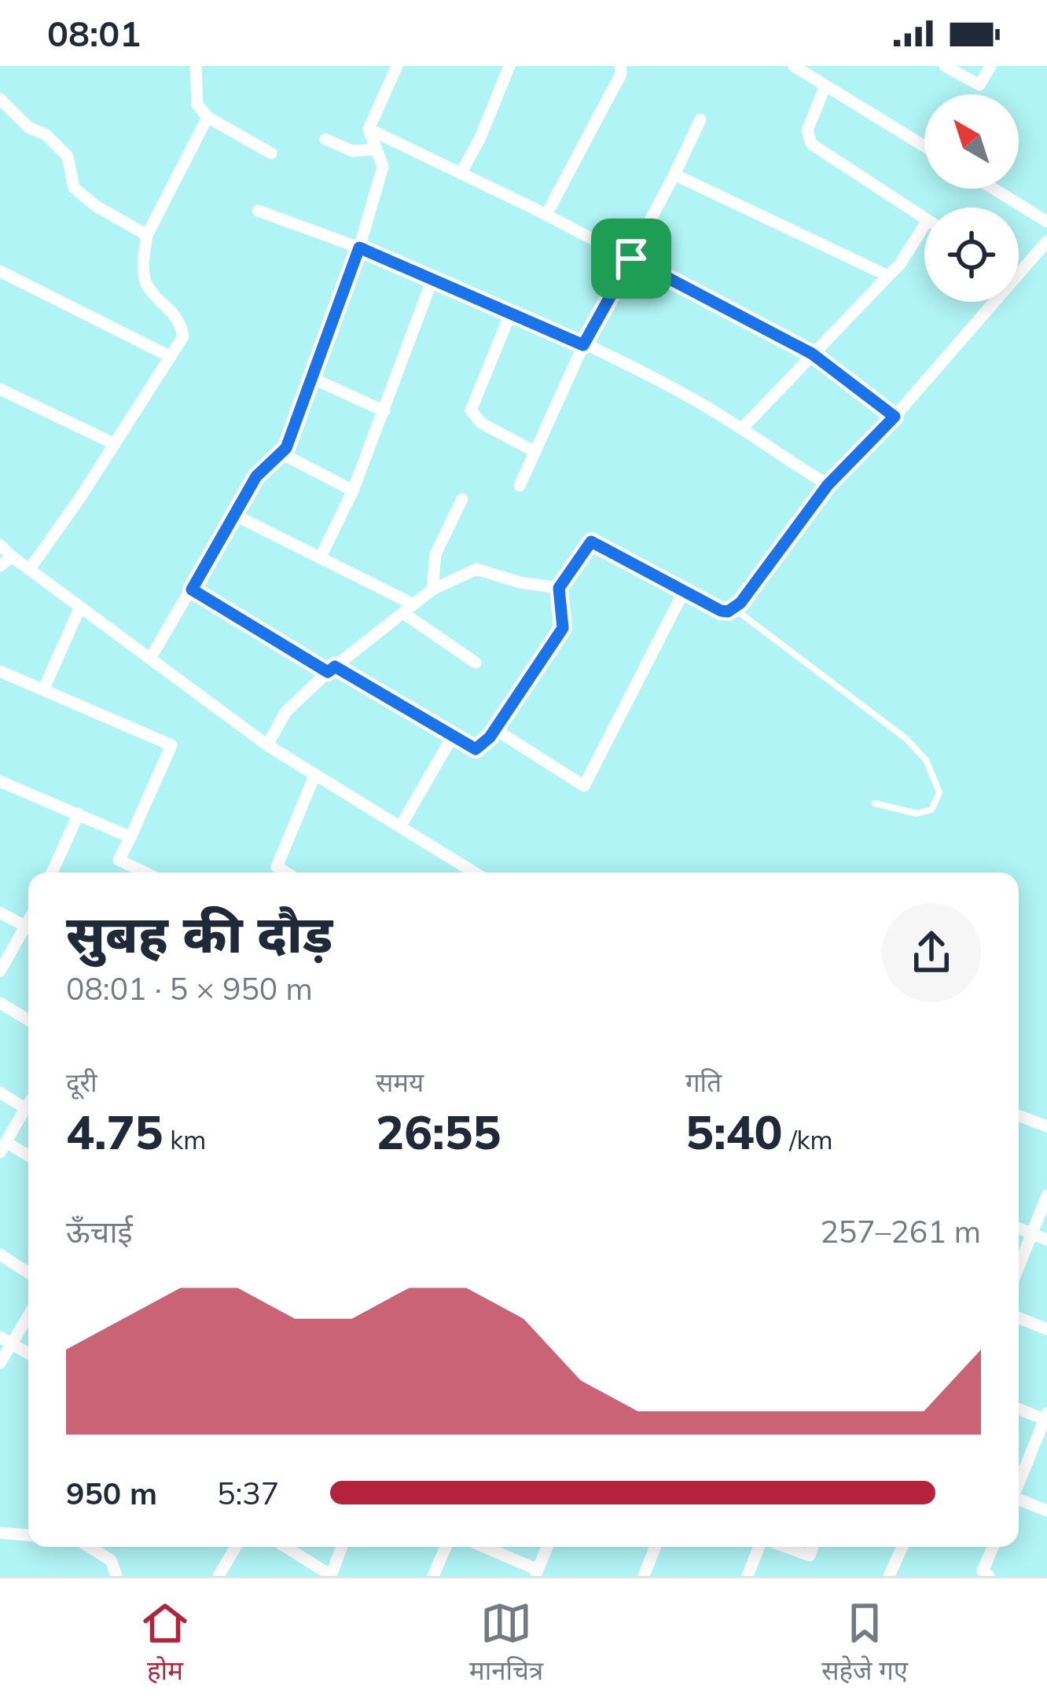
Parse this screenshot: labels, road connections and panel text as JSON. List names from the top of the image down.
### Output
{
  "north": "top left",
  "page": {
    "status": "08:01",
    "heading": ["सुबह की दौड़", "08:01 · 5 × 950 m"],
    "stats": [
      ["दूरी", "4.75 km"],
      ["समय", "26:55"],
      ["गति", "5:40 /km"]
    ],
    "chart": ["ऊँचाई", "257–261 m"],
    "list": [
      {
        "name": "950 m",
        "note": "5:37"
      }
    ],
    "tabs": ["होम", "मानचित्र", "सहेजे गए"]
  }
}
